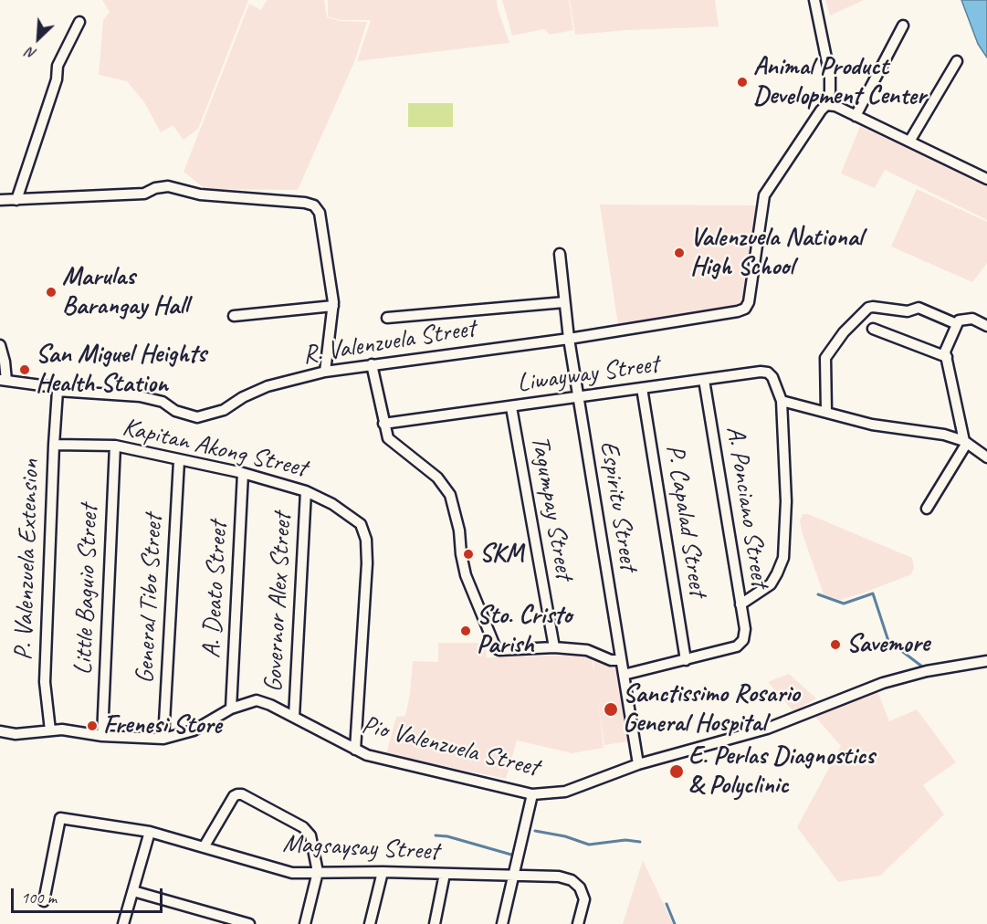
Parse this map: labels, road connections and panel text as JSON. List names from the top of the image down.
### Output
{
  "streets": {
    "street": [
      "R. Valenzuela Street",
      "Liwayway Street",
      "Kapitan Akong Street",
      "Espiritu Street",
      "A. Ponciano Street",
      "Tagumpay Street",
      "P. Capalad Street",
      "P. Valenzuela Extension",
      "Little Baguio Street",
      "A. Deato Street",
      "General Tibo Street",
      "Governor Alex Street",
      "Pio Valenzuela Street",
      "Magsaysay Street"
    ]
  },
  "crossings": [
    ["R. Valenzuela Street", "Espiritu Street"],
    ["R. Valenzuela Street", "P. Valenzuela Extension"],
    ["Liwayway Street", "Espiritu Street"],
    ["Liwayway Street", "A. Ponciano Street"],
    ["Liwayway Street", "Tagumpay Street"],
    ["Liwayway Street", "P. Capalad Street"],
    ["Kapitan Akong Street", "P. Valenzuela Extension"],
    ["Kapitan Akong Street", "Little Baguio Street"],
    ["Kapitan Akong Street", "A. Deato Street"],
    ["Kapitan Akong Street", "General Tibo Street"],
    ["Kapitan Akong Street", "Governor Alex Street"],
    ["Kapitan Akong Street", "Pio Valenzuela Street"],
    ["Espiritu Street", "Pio Valenzuela Street"],
    ["A. Ponciano Street", "P. Capalad Street"],
    ["P. Valenzuela Extension", "Pio Valenzuela Street"],
    ["Little Baguio Street", "Pio Valenzuela Street"],
    ["A. Deato Street", "Pio Valenzuela Street"],
    ["General Tibo Street", "Pio Valenzuela Street"],
    ["Governor Alex Street", "Pio Valenzuela Street"]
  ],
  "places": [
    "Animal Product Development Center",
    "Valenzuela National High School",
    "Marulas Barangay Hall",
    "San Miguel Heights Health Station",
    "SKM",
    "Sto. Cristo Parish",
    "Savemore",
    "Sanctissimo Rosario General Hospital",
    "Frenesi Store",
    "E. Perlas Diagnostics & Polyclinic"
  ],
  "scale_bar": "100 m",
  "north": "bottom left"
}
